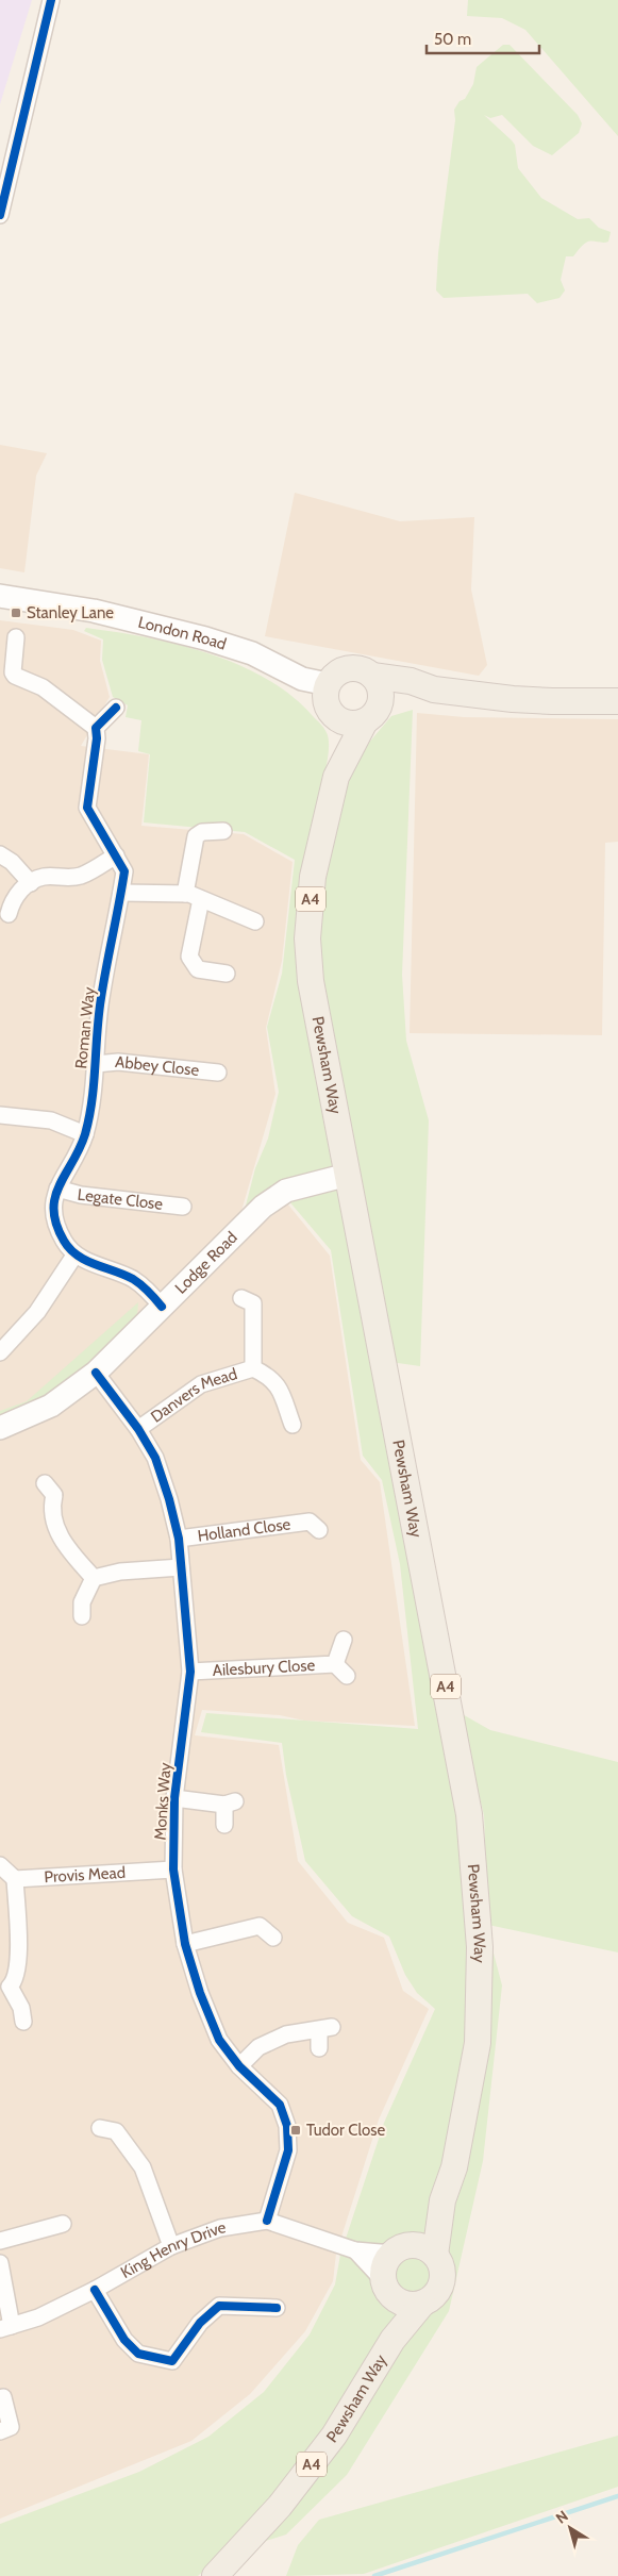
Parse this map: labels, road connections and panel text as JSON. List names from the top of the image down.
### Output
{
  "streets": {
    "main road": ["A4", "Pewsham Way"],
    "street": [
      "London Road",
      "Roman Way",
      "Abbey Close",
      "Legate Close",
      "Lodge Road",
      "Danvers Mead",
      "Holland Close",
      "Ailesbury Close",
      "Monks Way",
      "Provis Mead",
      "King Henry Drive"
    ]
  },
  "crossings": [
    ["London Road", "A4"],
    ["London Road", "Pewsham Way"],
    ["A4", "Pewsham Way"],
    ["A4", "King Henry Drive"],
    ["Roman Way", "Abbey Close"],
    ["Roman Way", "Legate Close"],
    ["Pewsham Way", "Lodge Road"],
    ["Pewsham Way", "King Henry Drive"],
    ["Lodge Road", "Monks Way"],
    ["Danvers Mead", "Monks Way"],
    ["Holland Close", "Monks Way"],
    ["Ailesbury Close", "Monks Way"],
    ["Monks Way", "Provis Mead"],
    ["Monks Way", "King Henry Drive"]
  ],
  "places": {
    "transit": ["Stanley Lane", "Tudor Close"]
  },
  "scale_bar": "50 m",
  "north": "top left"
}
